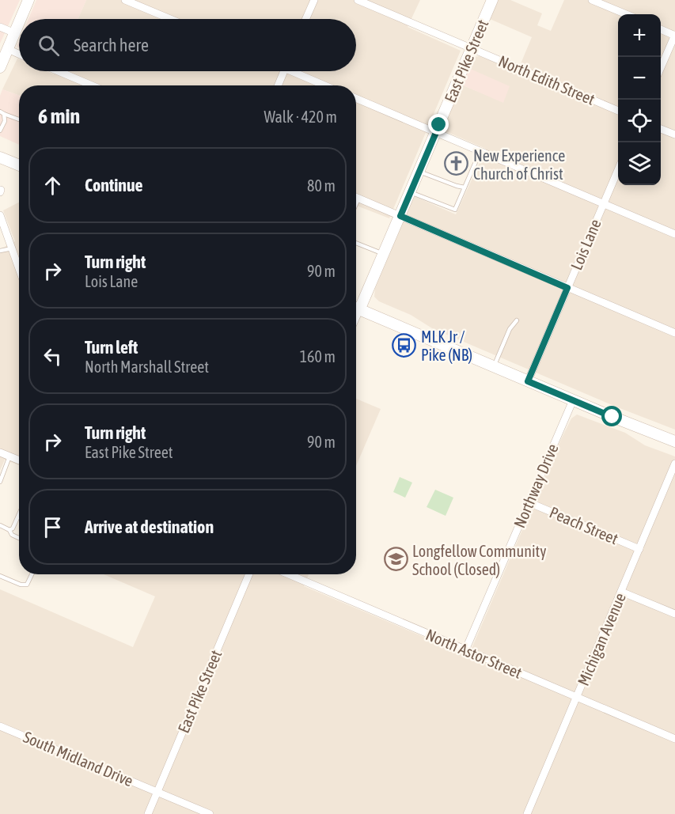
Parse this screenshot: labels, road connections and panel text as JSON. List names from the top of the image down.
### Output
{
  "streets": {
    "main road": ["East Pike Street"],
    "street": [
      "North Edith Street",
      "Lois Lane",
      "Northway Drive",
      "Peach Street",
      "Michigan Avenue",
      "North Astor Street",
      "South Midland Drive"
    ]
  },
  "crossings": [
    ["East Pike Street", "North Edith Street"],
    ["East Pike Street", "South Midland Drive"],
    ["Northway Drive", "Peach Street"],
    ["Northway Drive", "North Astor Street"],
    ["Peach Street", "Michigan Avenue"],
    ["Michigan Avenue", "North Astor Street"]
  ],
  "places": {
    "church": ["New Experience Church of Christ"],
    "bus stop": ["MLK Jr / Pike (NB)"],
    "school or university": ["Longfellow Community School (Closed)"]
  },
  "page": {
    "map_buttons": ["+", "−"],
    "search": "Search here",
    "heading": ["6 min", "Walk · 420 m"],
    "list": [
      ["Continue", "80 m"],
      ["Turn right", "Lois Lane", "90 m"],
      ["Turn left", "North Marshall Street", "160 m"],
      ["Turn right", "East Pike Street", "90 m"],
      "Arrive at destination"
    ]
  }
}
